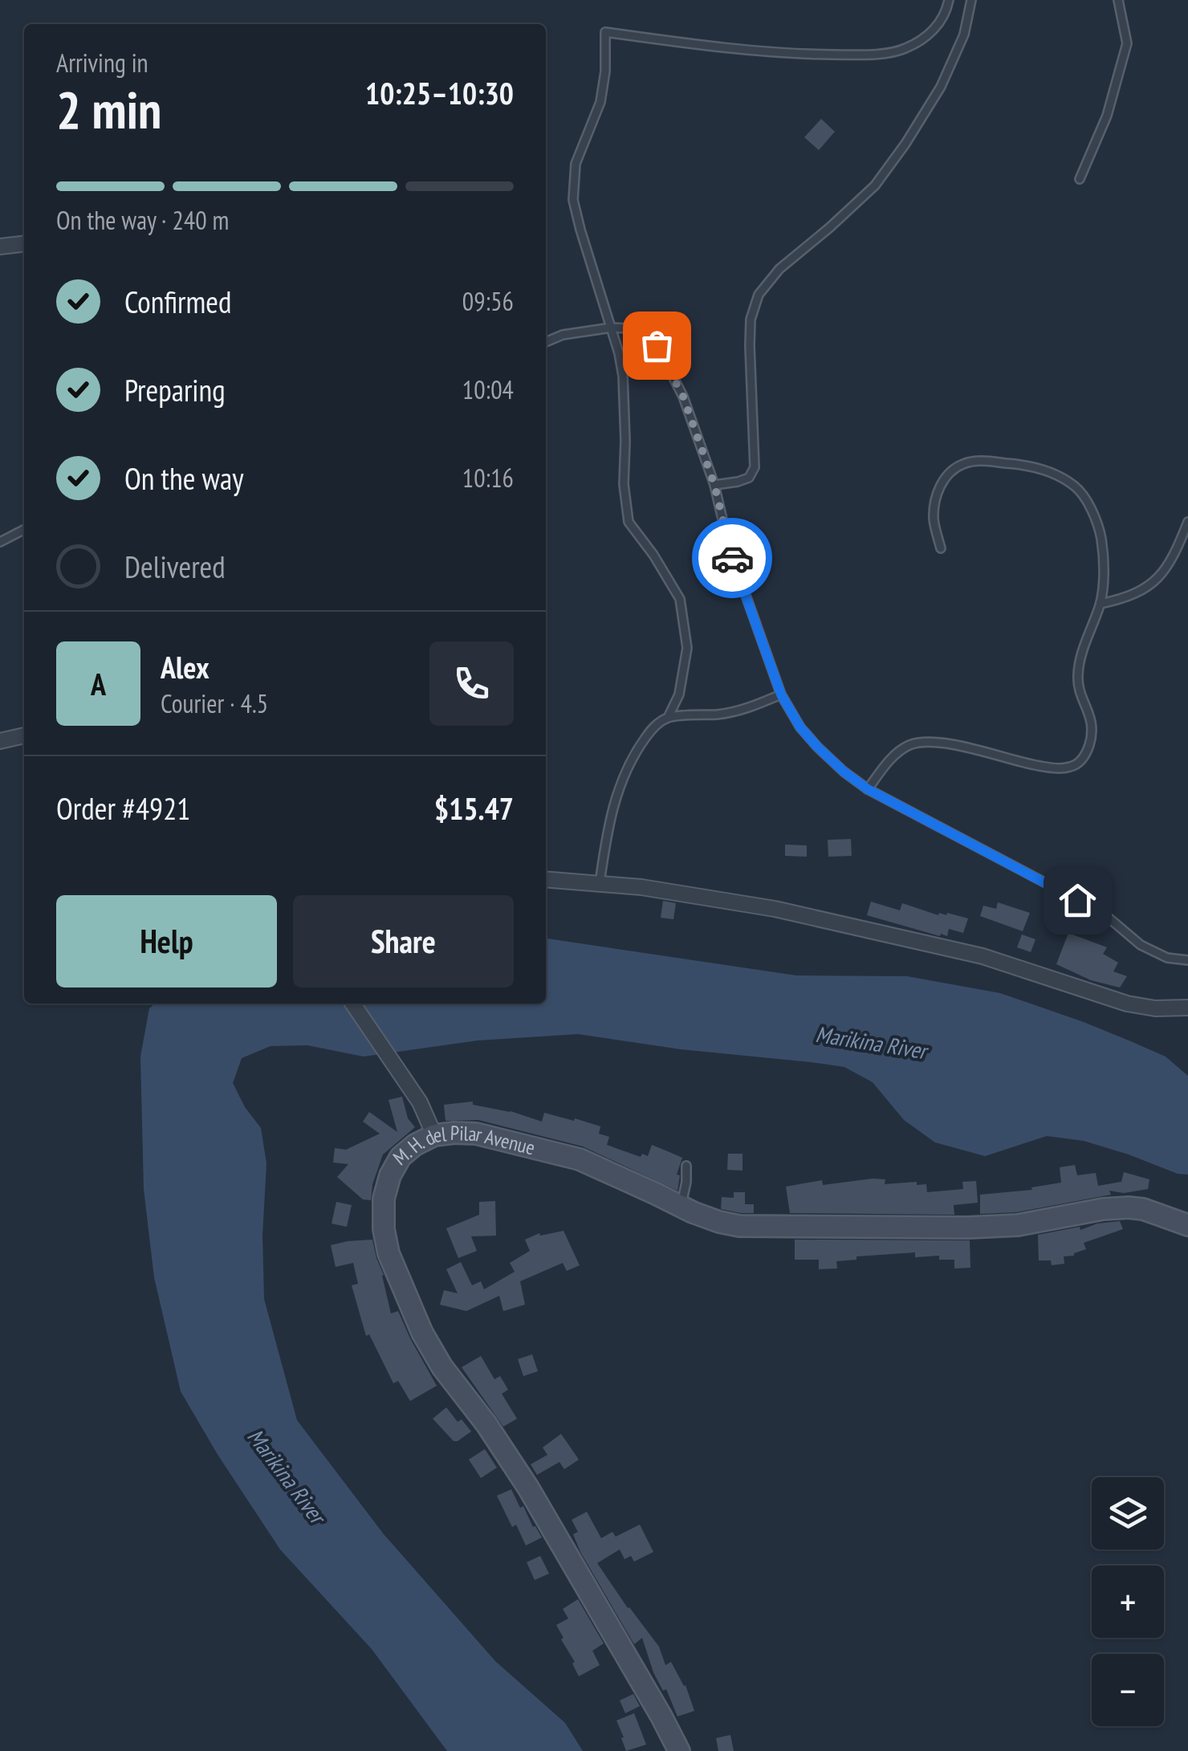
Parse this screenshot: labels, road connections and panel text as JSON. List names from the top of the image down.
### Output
{
  "streets": {
    "street": ["M. H. del Pilar Avenue"]
  },
  "water": ["Marikina River"],
  "page": {
    "heading": ["2 min", "Arriving in", "10:25–10:30"],
    "panel": [
      "Alex",
      "Courier · 4.5",
      "Order #4921",
      "$15.47"
    ],
    "bar": "On the way · 240 m",
    "list": [
      ["Confirmed", "09:56"],
      ["Preparing", "10:04"],
      ["On the way", "10:16"],
      "Delivered"
    ],
    "round": "A",
    "buttons": ["Help", "Share"],
    "map_buttons": ["+", "−"]
  }
}
